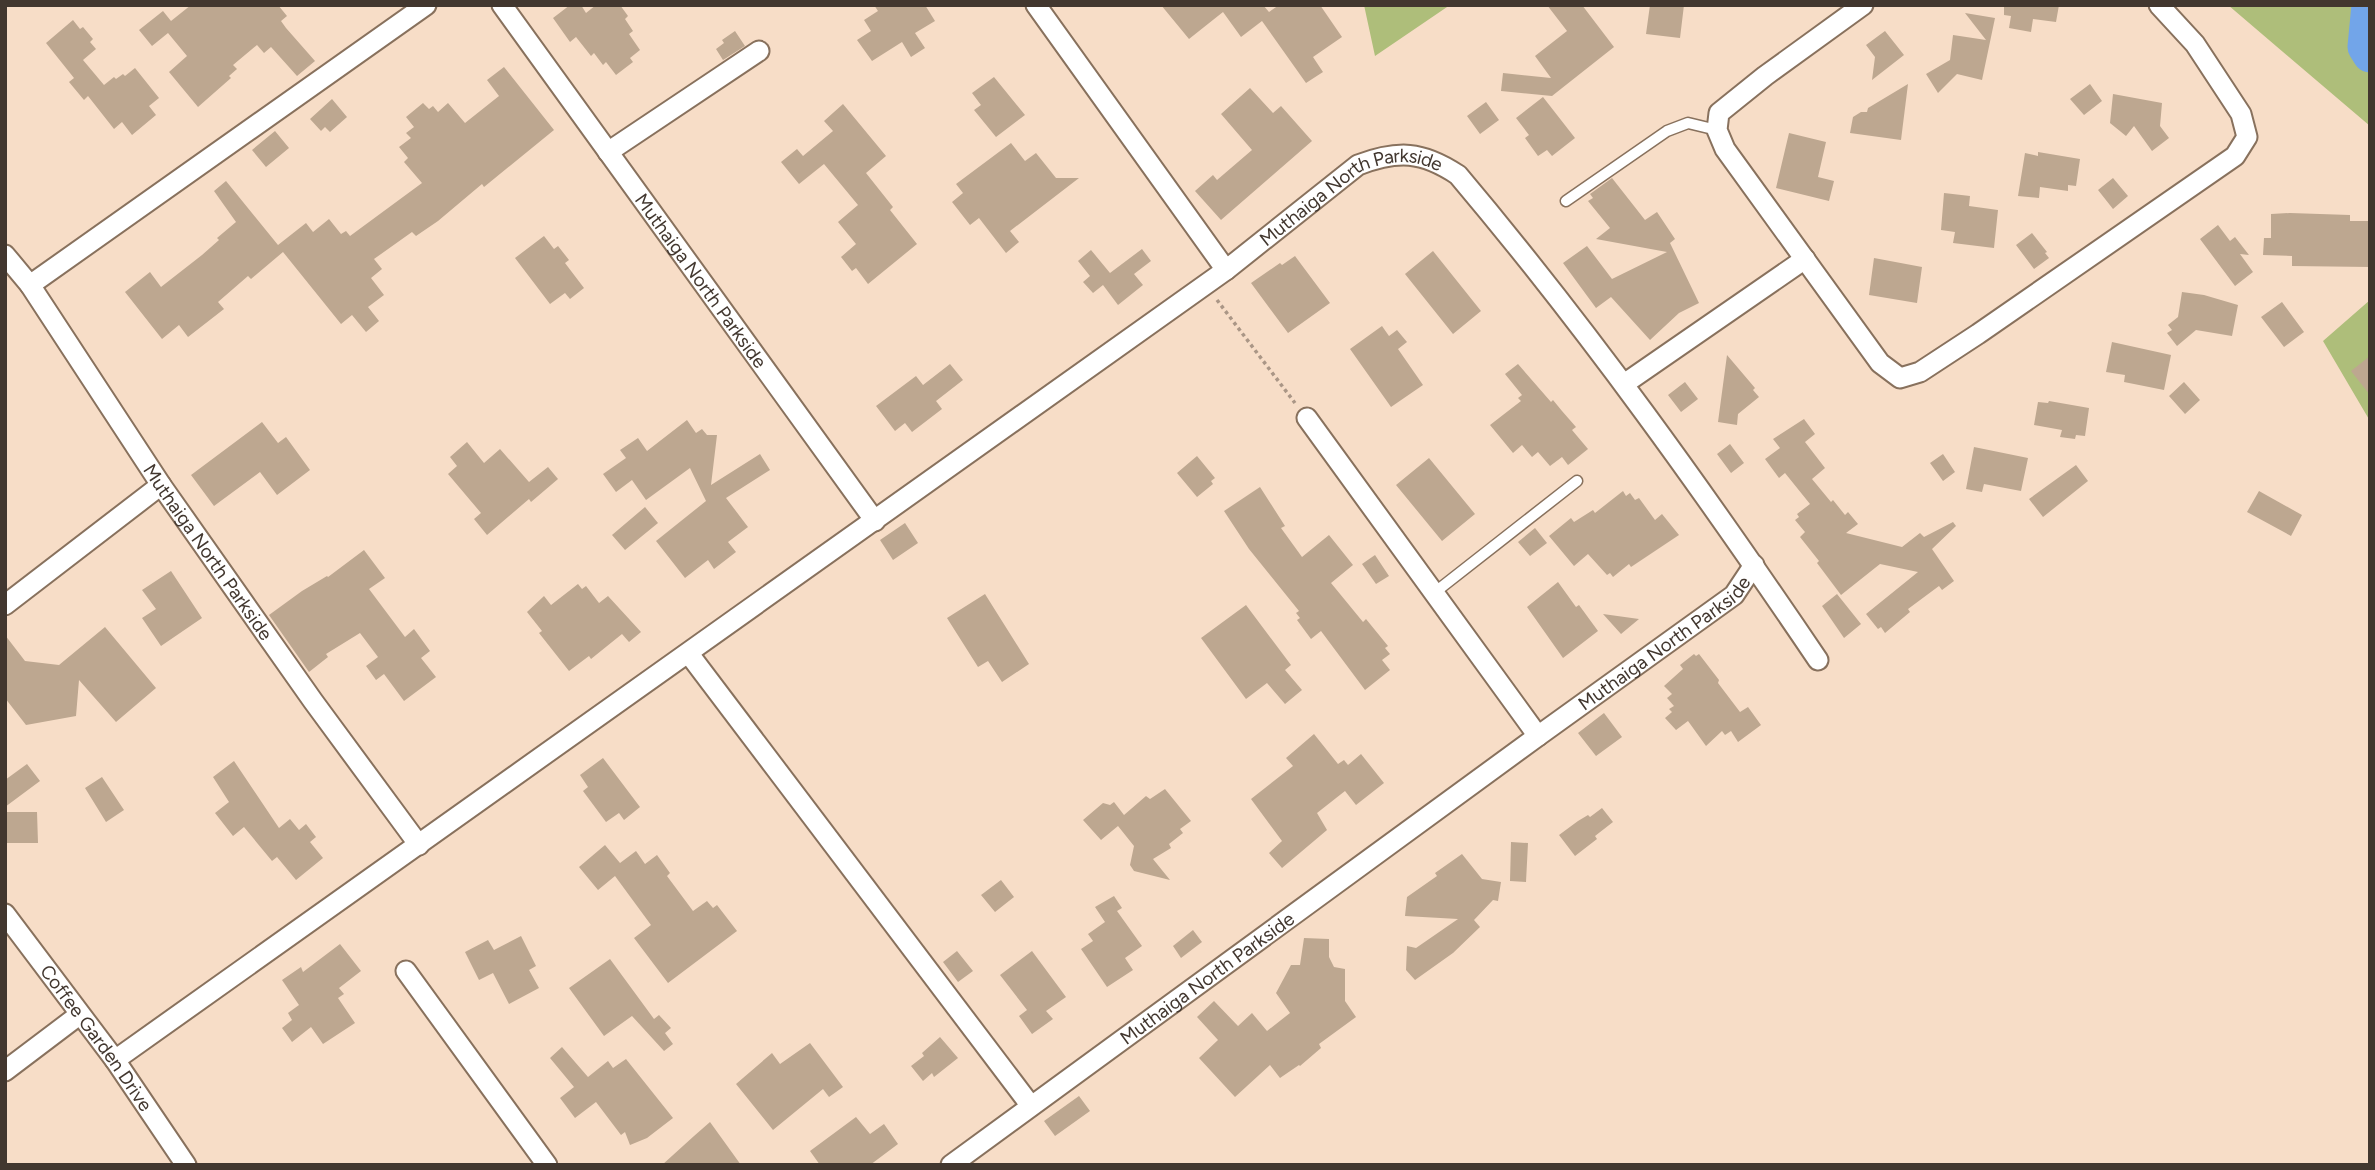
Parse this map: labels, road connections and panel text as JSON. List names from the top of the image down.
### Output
{
  "streets": {
    "street": ["Muthaiga North Parkside", "Coffee Garden Drive"]
  },
  "crossings": [
    ["Muthaiga North Parkside", "Coffee Garden Drive"]
  ]
}
